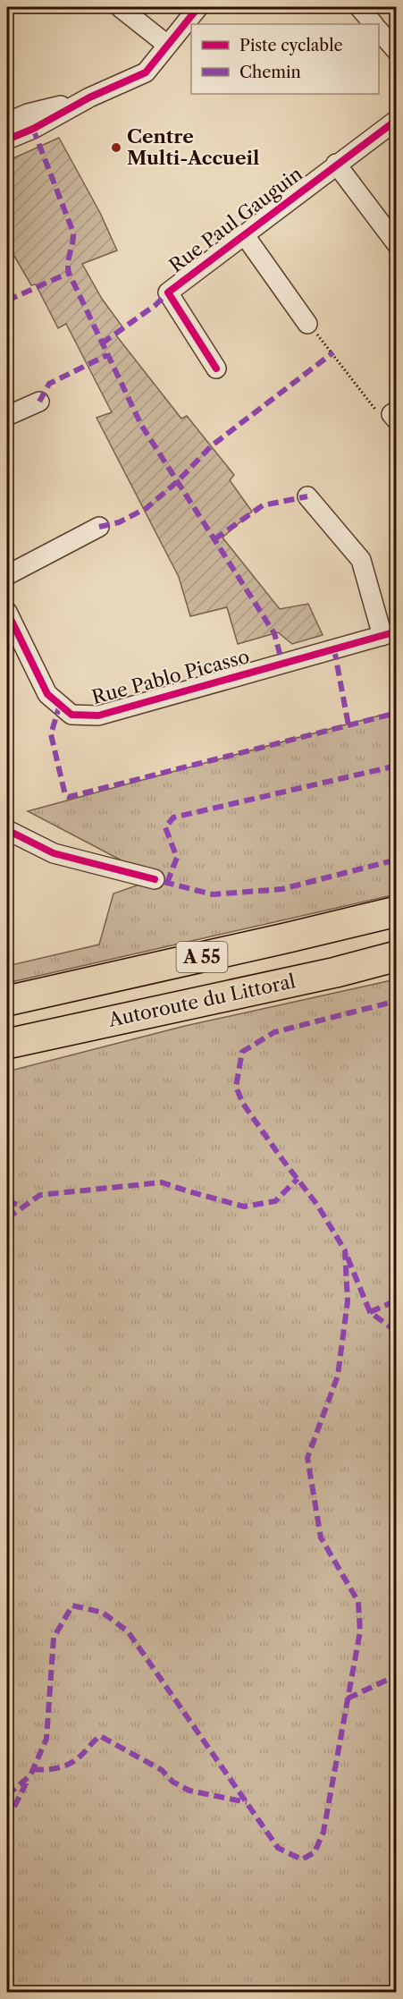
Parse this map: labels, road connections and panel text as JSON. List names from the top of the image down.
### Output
{
  "streets": {
    "highway": ["A 55", "Autoroute du Littoral"],
    "street": ["Rue Paul Gauguin", "Rue Pablo Picasso"]
  },
  "places": ["Centre Multi-Accueil"],
  "legend": ["Piste cyclable", "Chemin"]
}
